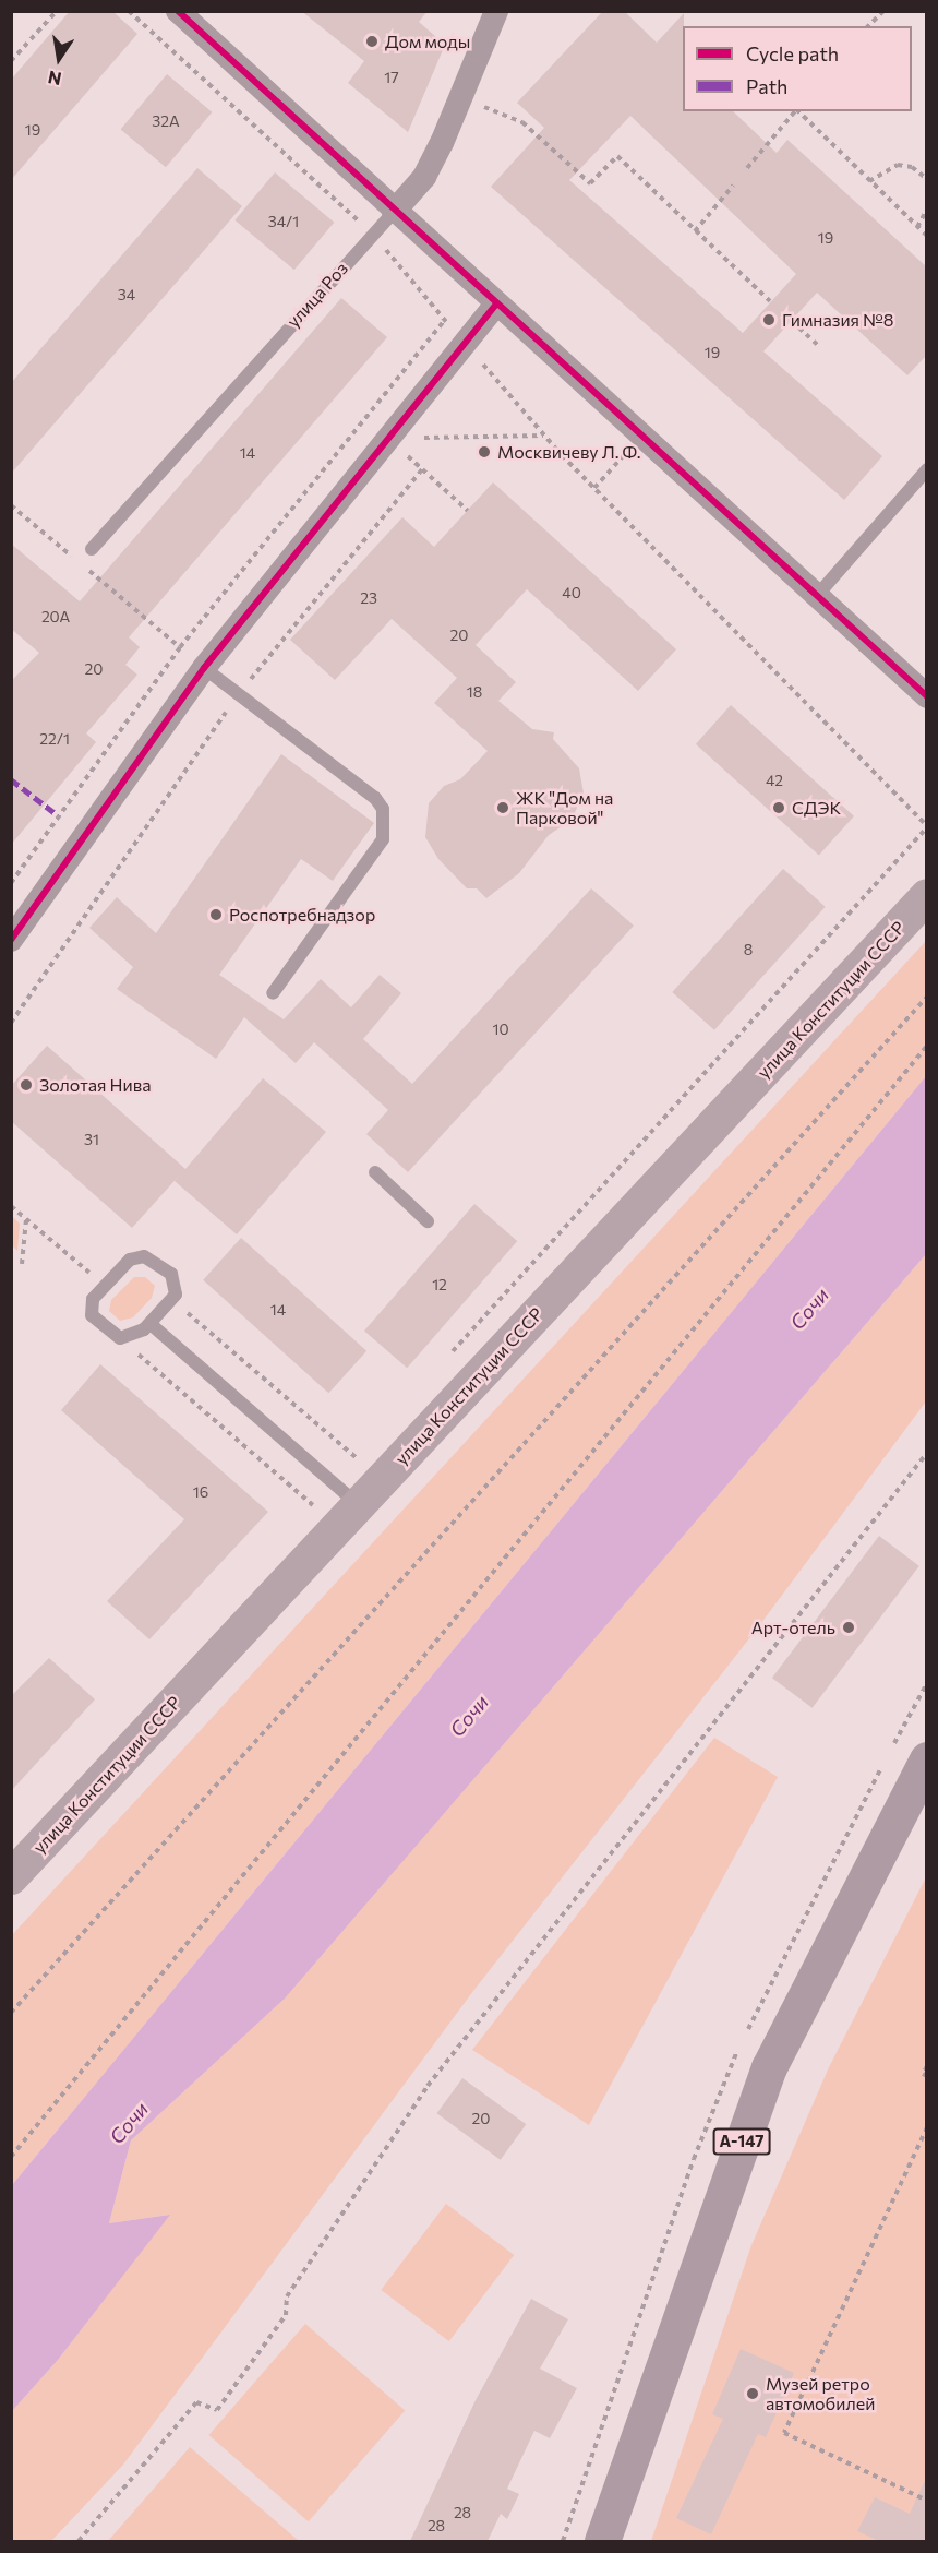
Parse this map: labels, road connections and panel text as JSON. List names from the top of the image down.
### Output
{
  "streets": {
    "main road": ["улица Конституции СССР", "А-147"],
    "street": ["улица Роз"]
  },
  "water": ["Сочи"],
  "places": [
    "Дом моды",
    "Гимназия №8",
    "Москвичеву Л. Ф.",
    "ЖК \"Дом на Парковой\"",
    "СДЭК",
    "Роспотребнадзор",
    "Золотая Нива",
    "Арт-отель",
    "Музей ретро автомобилей"
  ],
  "house_numbers": [
    "17",
    "32А",
    "19",
    "34/1",
    "19",
    "34",
    "19",
    "14",
    "40",
    "23",
    "20А",
    "20",
    "20",
    "18",
    "22/1",
    "42",
    "8",
    "10",
    "31",
    "12",
    "14",
    "16",
    "20",
    "28",
    "28"
  ],
  "legend": ["Cycle path", "Path"],
  "north": "bottom"
}
